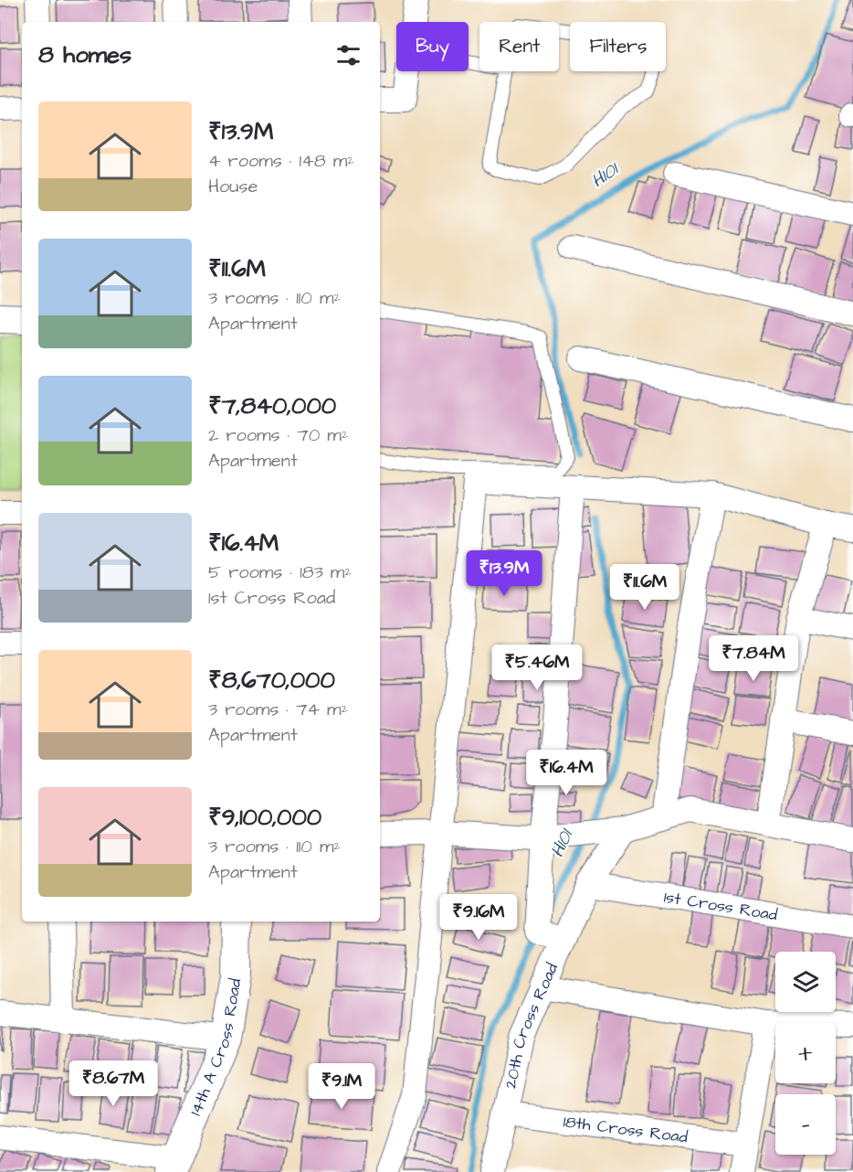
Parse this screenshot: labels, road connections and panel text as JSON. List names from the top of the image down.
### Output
{
  "streets": {
    "street": [
      "1st Cross Road",
      "20th Cross Road",
      "14th A Cross Road",
      "18th Cross Road"
    ]
  },
  "crossings": [
    ["1st Cross Road", "20th Cross Road"],
    ["20th Cross Road", "18th Cross Road"]
  ],
  "water": ["H101"],
  "page": {
    "chip": ["Buy", "Rent", "Filters"],
    "heading": "8 homes",
    "list": [
      {
        "name": "₹13.9M",
        "note": "4 rooms · 148 m² · House"
      },
      {
        "name": "₹11.6M",
        "note": "3 rooms · 110 m² · Apartment"
      },
      {
        "name": "₹7,840,000",
        "note": "2 rooms · 70 m² · Apartment"
      },
      {
        "name": "₹16.4M",
        "note": "5 rooms · 183 m² · 1st Cross Road"
      },
      {
        "name": "₹8,670,000",
        "note": "3 rooms · 74 m² · Apartment"
      },
      {
        "name": "₹9,100,000",
        "note": "3 rooms · 110 m² · Apartment"
      }
    ],
    "price": [
      "₹13.9M",
      "₹11.6M",
      "₹7.84M",
      "₹5.46M",
      "₹16.4M",
      "₹9.16M",
      "₹8.67M",
      "₹9.1M"
    ],
    "map_buttons": ["+", "−"]
  }
}
